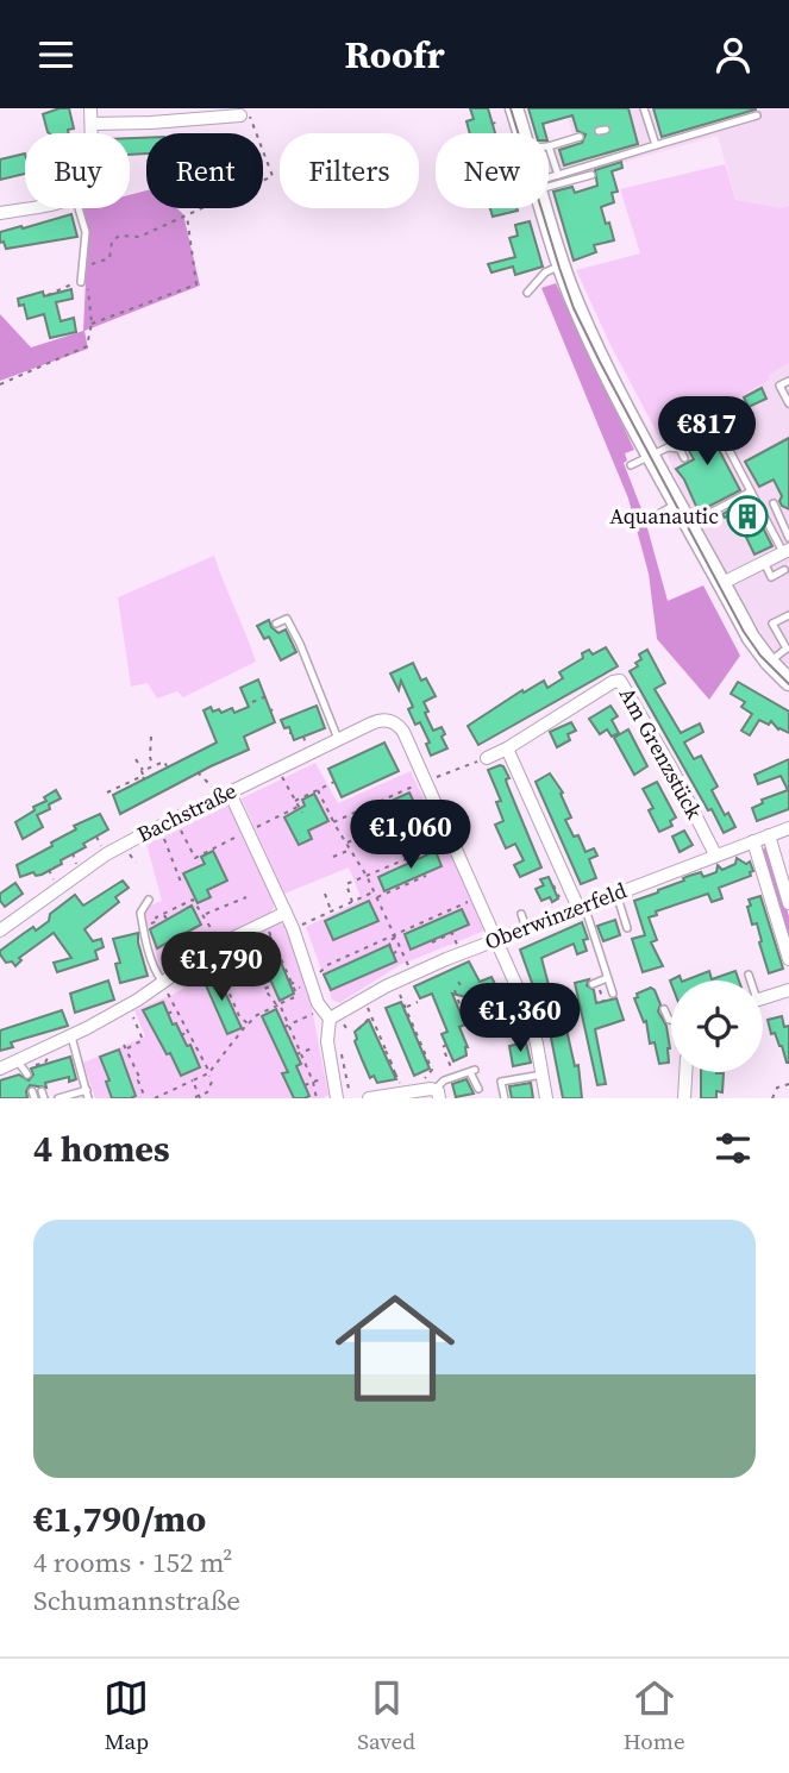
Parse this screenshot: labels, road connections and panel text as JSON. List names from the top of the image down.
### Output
{
  "streets": {
    "street": ["Am Grenzstück", "Bachstraße", "Oberwinzerfeld"]
  },
  "crossings": [
    ["Am Grenzstück", "Oberwinzerfeld"]
  ],
  "places": {
    "building": ["Aquanautic"]
  },
  "page": {
    "header": "Roofr",
    "chip": [
      "Buy",
      "Rent",
      "Filters",
      "New"
    ],
    "price": [
      "€817",
      "€1,060",
      "€1,790",
      "€1,360"
    ],
    "heading": "4 homes",
    "list": [
      {
        "name": "€1,790/mo",
        "note": "4 rooms · 152 m² · Schumannstraße"
      }
    ],
    "tabs": ["Map", "Saved", "Home"]
  }
}
